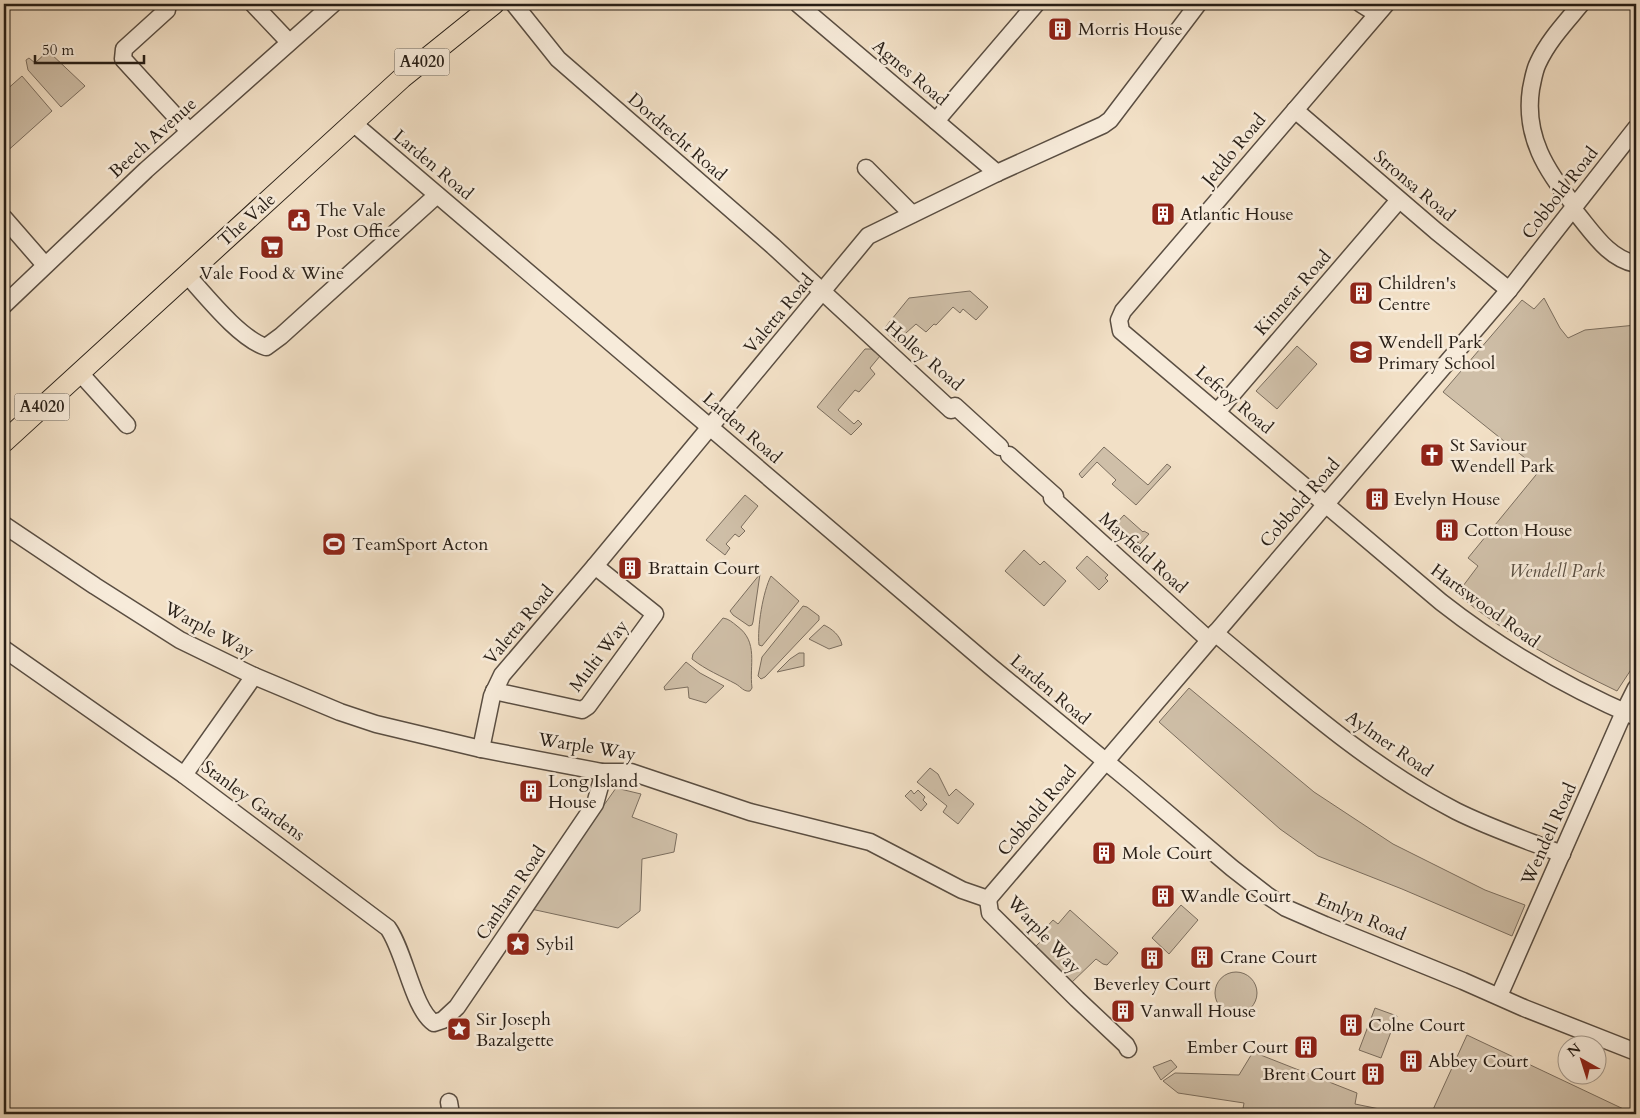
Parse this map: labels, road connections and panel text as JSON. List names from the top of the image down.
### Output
{
  "streets": {
    "main road": ["A4020", "The Vale"],
    "street": [
      "Agnes Road",
      "Dordrecht Road",
      "Beech Avenue",
      "Jeddo Road",
      "Larden Road",
      "Stronsa Road",
      "Cobbold Road",
      "Kinnear Road",
      "Valetta Road",
      "Holley Road",
      "Lefroy Road",
      "Mayfield Road",
      "Hartswood Road",
      "Warple Way",
      "Multi Way",
      "Aylmer Road",
      "Stanley Gardens",
      "Wendell Road",
      "Canham Road",
      "Emlyn Road"
    ]
  },
  "crossings": [
    ["Agnes Road", "Valetta Road"],
    ["Dordrecht Road", "Valetta Road"],
    ["Dordrecht Road", "Holley Road"],
    ["Jeddo Road", "Stronsa Road"],
    ["Jeddo Road", "Lefroy Road"],
    ["Larden Road", "Cobbold Road"],
    ["Larden Road", "The Vale"],
    ["Larden Road", "Valetta Road"],
    ["Larden Road", "Emlyn Road"],
    ["Stronsa Road", "Cobbold Road"],
    ["Stronsa Road", "Kinnear Road"],
    ["Cobbold Road", "Lefroy Road"],
    ["Cobbold Road", "Mayfield Road"],
    ["Cobbold Road", "Hartswood Road"],
    ["Cobbold Road", "Warple Way"],
    ["Cobbold Road", "Aylmer Road"],
    ["Cobbold Road", "Emlyn Road"],
    ["Kinnear Road", "Lefroy Road"],
    ["Valetta Road", "Holley Road"],
    ["Valetta Road", "Warple Way"],
    ["Valetta Road", "Multi Way"],
    ["Holley Road", "Mayfield Road"],
    ["Lefroy Road", "Hartswood Road"],
    ["Mayfield Road", "Aylmer Road"],
    ["Hartswood Road", "Wendell Road"],
    ["Warple Way", "Canham Road"],
    ["Aylmer Road", "Wendell Road"],
    ["Stanley Gardens", "Canham Road"],
    ["Wendell Road", "Emlyn Road"]
  ],
  "parks": ["Wendell Park"],
  "places": {
    "building": [
      "Morris House",
      "Atlantic House",
      "Children's Centre",
      "Evelyn House",
      "Cotton House",
      "Brattain Court",
      "Long Island House",
      "Mole Court",
      "Wandle Court",
      "Crane Court",
      "Beverley Court",
      "Vanwall House",
      "Colne Court",
      "Ember Court",
      "Abbey Court",
      "Brent Court"
    ],
    "public building": ["The Vale Post Office"],
    "supermarket": ["Vale Food & Wine"],
    "school or university": ["Wendell Park Primary School"],
    "church": ["St Saviour Wendell Park"],
    "sports": ["TeamSport Acton"],
    "place": ["Sybil", "Sir Joseph Bazalgette"]
  },
  "scale_bar": "50 m",
  "north": "top left"
}
